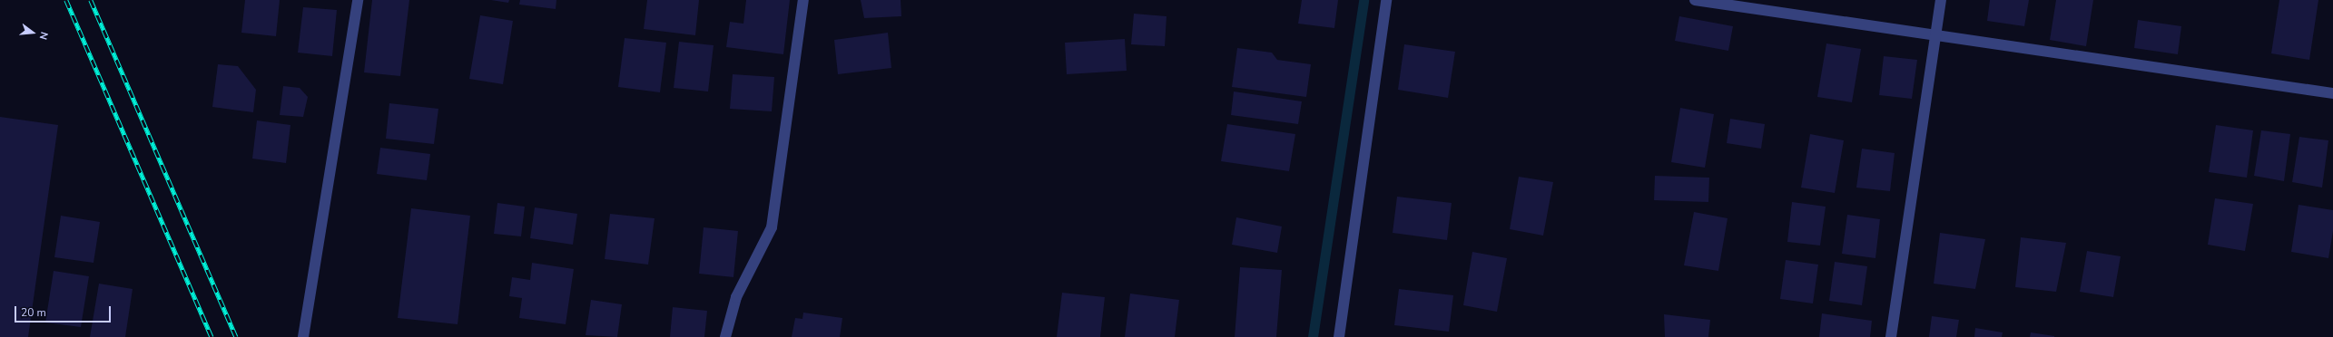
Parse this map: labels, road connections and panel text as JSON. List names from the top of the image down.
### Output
{
  "scale_bar": "20 m",
  "north": "right"
}
